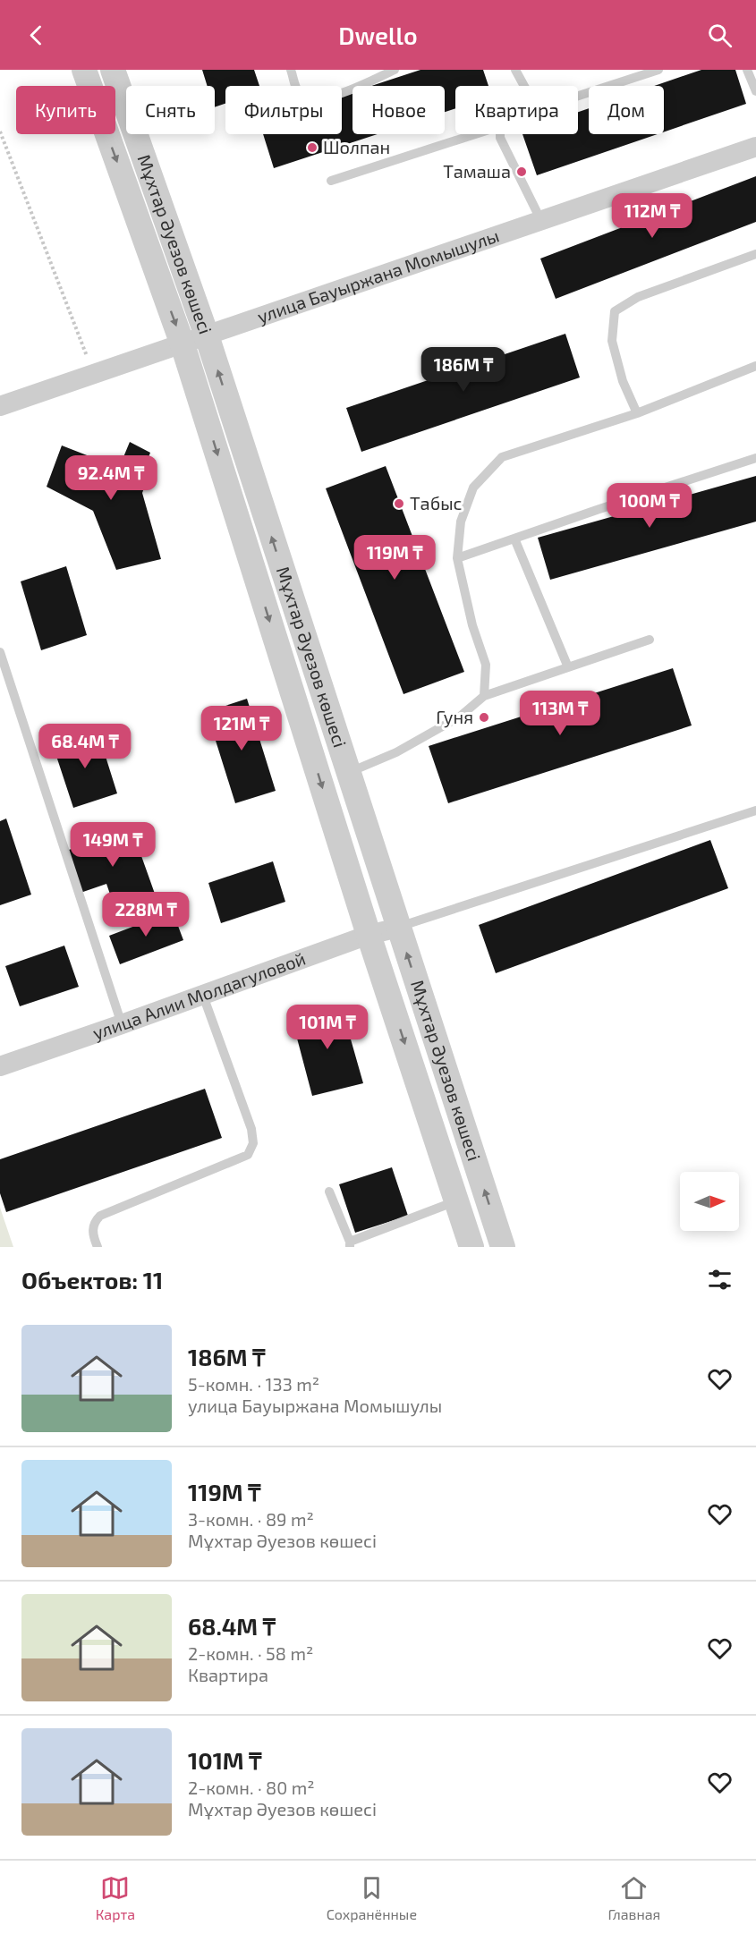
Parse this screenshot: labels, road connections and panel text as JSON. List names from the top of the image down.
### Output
{
  "streets": {
    "street": ["Мұхтар Әуезов көшесі", "улица Бауыржана Момышулы", "улица Алии Молдагуловой"]
  },
  "crossings": [
    ["Мұхтар Әуезов көшесі", "улица Бауыржана Момышулы"],
    ["Мұхтар Әуезов көшесі", "улица Алии Молдагуловой"]
  ],
  "places": [
    "Шолпан",
    "Тамаша",
    "Табыс",
    "Гуня"
  ],
  "north": "right",
  "page": {
    "header": "Dwello",
    "chip": [
      "Купить",
      "Снять",
      "Фильтры",
      "Новое",
      "Квартира",
      "Дом"
    ],
    "price": [
      "112M ₸",
      "186M ₸",
      "92.4M ₸",
      "100M ₸",
      "119M ₸",
      "113M ₸",
      "121M ₸",
      "68.4M ₸",
      "149M ₸",
      "228M ₸",
      "101M ₸"
    ],
    "heading": "Объектов: 11",
    "list": [
      {
        "name": "186M ₸",
        "note": "5-комн. · 133 m² · улица Бауыржана Момышулы"
      },
      {
        "name": "119M ₸",
        "note": "3-комн. · 89 m² · Мұхтар Әуезов көшесі"
      },
      {
        "name": "68.4M ₸",
        "note": "2-комн. · 58 m² · Квартира"
      },
      {
        "name": "101M ₸",
        "note": "2-комн. · 80 m² · Мұхтар Әуезов көшесі"
      }
    ],
    "tabs": ["Карта", "Сохранённые", "Главная"]
  }
}
